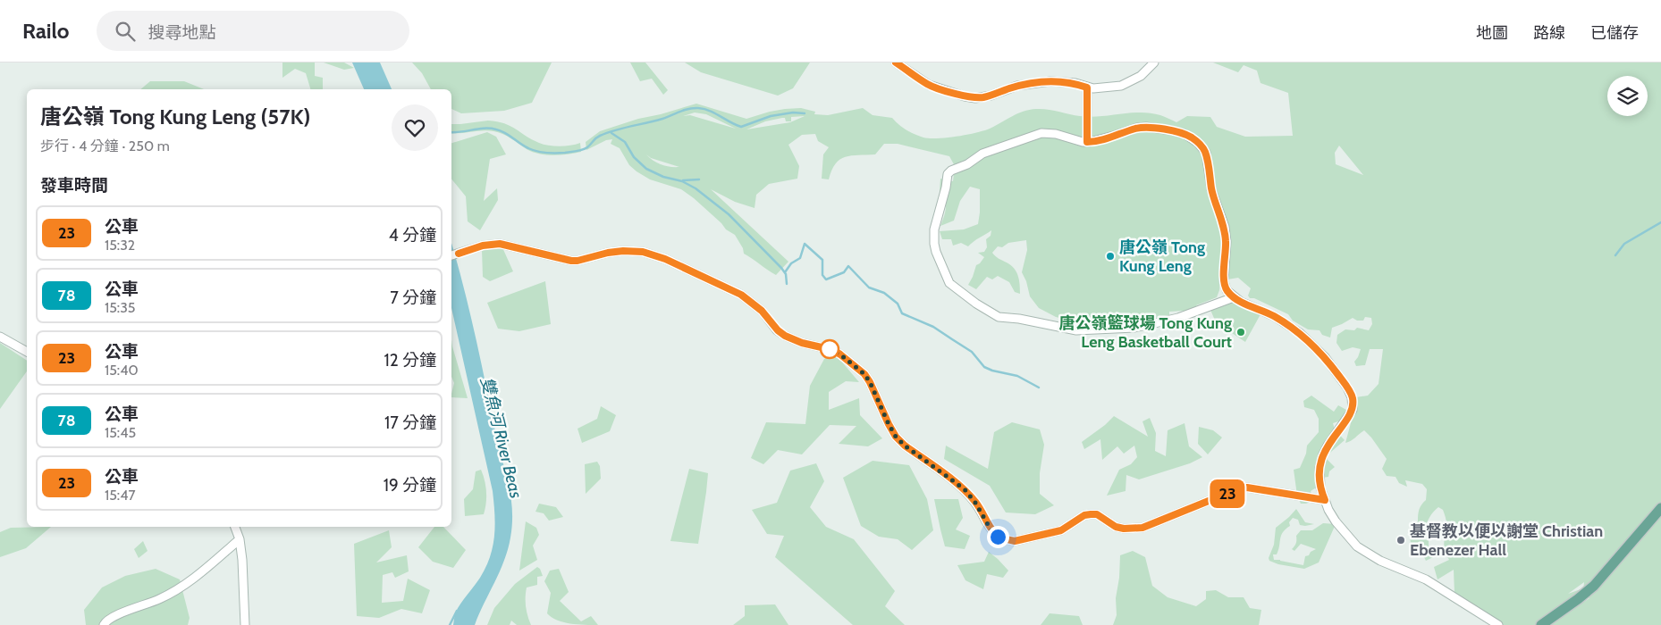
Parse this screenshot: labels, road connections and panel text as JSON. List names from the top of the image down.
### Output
{
  "water": ["雙魚河 River Beas"],
  "places": ["唐公嶺 Tong Kung Leng", "唐公嶺籃球場 Tong Kung Leng Basketball Court", "基督教以便以謝堂 Christian Ebenezer Hall"],
  "lines": ["bus line 23"],
  "page": {
    "header": "Railo",
    "search": "搜尋地點",
    "nav": ["地圖", "路線", "已儲存"],
    "on_map": "23",
    "heading": [
      ["唐公嶺 Tong Kung Leng (57K)", "步行 · 4 分鐘 · 250 m"],
      "發車時間"
    ],
    "list": [
      {
        "mark": "23",
        "name": "公車",
        "note": "15:32",
        "value": "4 分鐘"
      },
      {
        "mark": "78",
        "name": "公車",
        "note": "15:35",
        "value": "7 分鐘"
      },
      {
        "mark": "23",
        "name": "公車",
        "note": "15:40",
        "value": "12 分鐘"
      },
      {
        "mark": "78",
        "name": "公車",
        "note": "15:45",
        "value": "17 分鐘"
      },
      {
        "mark": "23",
        "name": "公車",
        "note": "15:47",
        "value": "19 分鐘"
      }
    ]
  }
}
